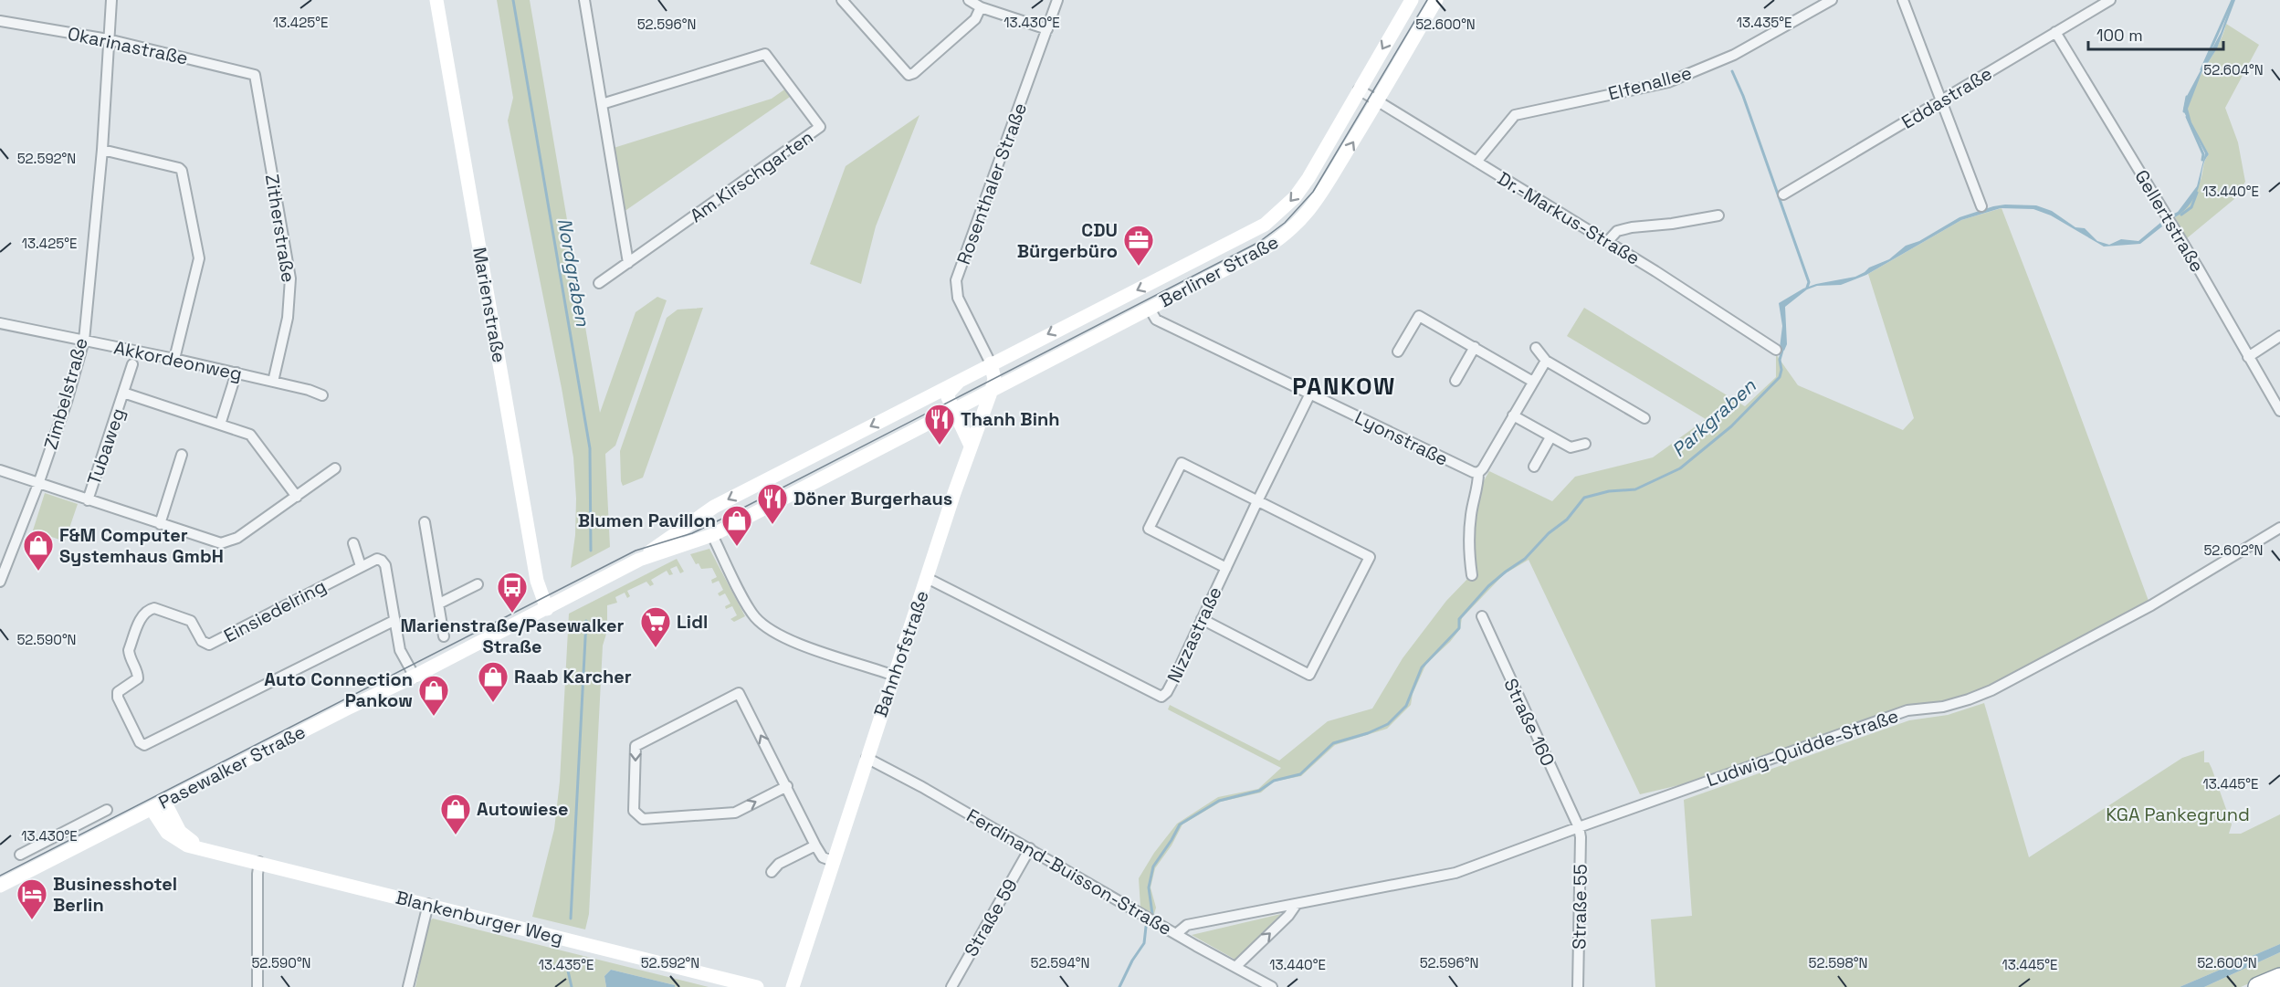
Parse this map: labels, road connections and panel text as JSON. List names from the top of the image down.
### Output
{
  "streets": {
    "main road": [
      "Berliner Straße",
      "Marienstraße",
      "Bahnhofstraße",
      "Pasewalker Straße",
      "Blankenburger Weg"
    ],
    "street": [
      "Okarinastraße",
      "Elfenallee",
      "Eddastraße",
      "Am Kirschgarten",
      "Rosenthaler Straße",
      "Dr.-Markus-Straße",
      "Gellertstraße",
      "Zitherstraße",
      "Akkordeonweg",
      "Zimbelstraße",
      "Lyonstraße",
      "Tubaweg",
      "Einsiedelring",
      "Nizzastraße",
      "Straße 160",
      "Ludwig-Quidde-Straße",
      "Ferdinand-Buisson-Straße",
      "Straße 55",
      "Straße 59"
    ]
  },
  "crossings": [
    ["Okarinastraße", "Zitherstraße"],
    ["Okarinastraße", "Zimbelstraße"],
    ["Elfenallee", "Dr.-Markus-Straße"],
    ["Eddastraße", "Gellertstraße"],
    ["Rosenthaler Straße", "Berliner Straße"],
    ["Rosenthaler Straße", "Pasewalker Straße"],
    ["Dr.-Markus-Straße", "Berliner Straße"],
    ["Zitherstraße", "Akkordeonweg"],
    ["Berliner Straße", "Lyonstraße"],
    ["Berliner Straße", "Bahnhofstraße"],
    ["Berliner Straße", "Pasewalker Straße"],
    ["Marienstraße", "Pasewalker Straße"],
    ["Akkordeonweg", "Zimbelstraße"],
    ["Lyonstraße", "Nizzastraße"],
    ["Einsiedelring", "Pasewalker Straße"],
    ["Nizzastraße", "Bahnhofstraße"],
    ["Bahnhofstraße", "Pasewalker Straße"],
    ["Bahnhofstraße", "Ferdinand-Buisson-Straße"],
    ["Straße 160", "Ludwig-Quidde-Straße"],
    ["Straße 160", "Straße 55"],
    ["Ludwig-Quidde-Straße", "Ferdinand-Buisson-Straße"],
    ["Ludwig-Quidde-Straße", "Straße 55"],
    ["Pasewalker Straße", "Blankenburger Weg"],
    ["Ferdinand-Buisson-Straße", "Straße 59"]
  ],
  "districts": ["PANKOW"],
  "water": ["Nordgraben", "Parkgraben"],
  "parks": ["KGA Pankegrund"],
  "places": {
    "office": ["CDU Bürgerbüro"],
    "restaurant": ["Thanh Binh", "Döner Burgerhaus"],
    "shop": [
      "Blumen Pavillon",
      "F&M Computer Systemhaus GmbH",
      "Raab Karcher",
      "Auto Connection Pankow",
      "Autowiese"
    ],
    "bus stop": ["Marienstraße/Pasewalker Straße"],
    "supermarket": ["Lidl"],
    "hotel": ["Businesshotel Berlin"]
  },
  "scale_bar": "100 m",
  "coordinates": [
    "13.430°E",
    "13.435°E",
    "13.425°E",
    "52.596°N",
    "52.600°N",
    "52.604°N",
    "52.592°N",
    "13.440°E",
    "52.602°N",
    "52.590°N",
    "13.445°E",
    "52.594°N",
    "52.598°N"
  ]
}
